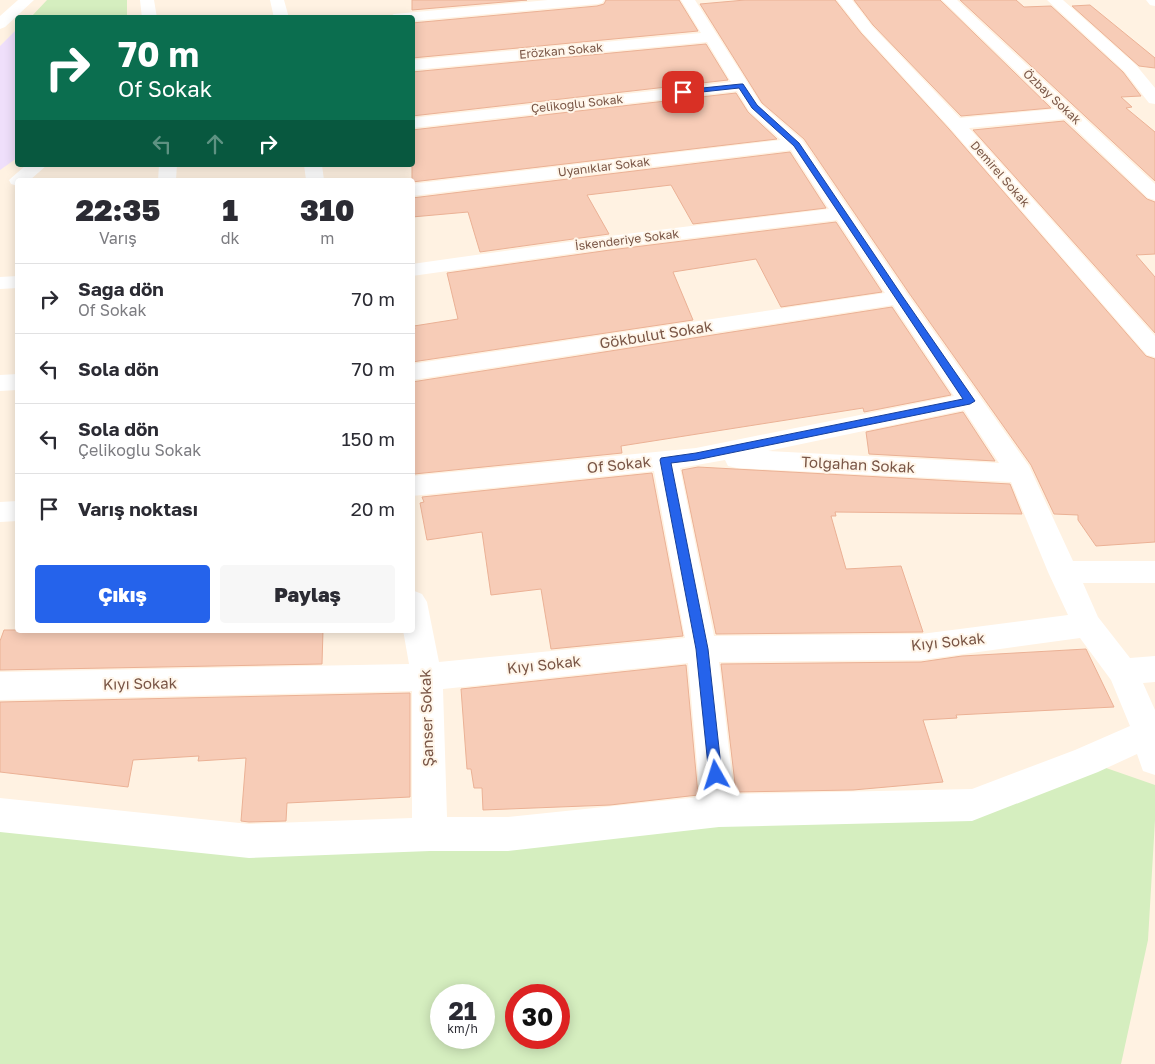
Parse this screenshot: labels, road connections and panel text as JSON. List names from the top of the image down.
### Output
{
  "streets": {
    "street": [
      "Erözkan Sokak",
      "Özbay Sokak",
      "Çelikoğlu Sokak",
      "Uyanıklar Sokak",
      "Demirel Sokak",
      "İskenderiye Sokak",
      "Gökbulut Sokak",
      "Of Sokak",
      "Tolgahan Sokak",
      "Kıyı Sokak",
      "Şanser Sokak"
    ]
  },
  "crossings": [
    ["Of Sokak", "Tolgahan Sokak"],
    ["Kıyı Sokak", "Şanser Sokak"]
  ],
  "page": {
    "turn": ["70 m", "Of Sokak"],
    "eta": [
      "22:35",
      "Varış",
      "1",
      "dk",
      "310",
      "m"
    ],
    "list": [
      {
        "name": "Sağa dön",
        "note": "Of Sokak",
        "value": "70 m"
      },
      {
        "name": "Sola dön",
        "value": "70 m"
      },
      {
        "name": "Sola dön",
        "note": "Çelikoğlu Sokak",
        "value": "150 m"
      },
      {
        "name": "Varış noktası",
        "value": "20 m"
      }
    ],
    "buttons": ["Çıkış", "Paylaş"],
    "speed": "21 km/h",
    "limit": "30"
  }
}
